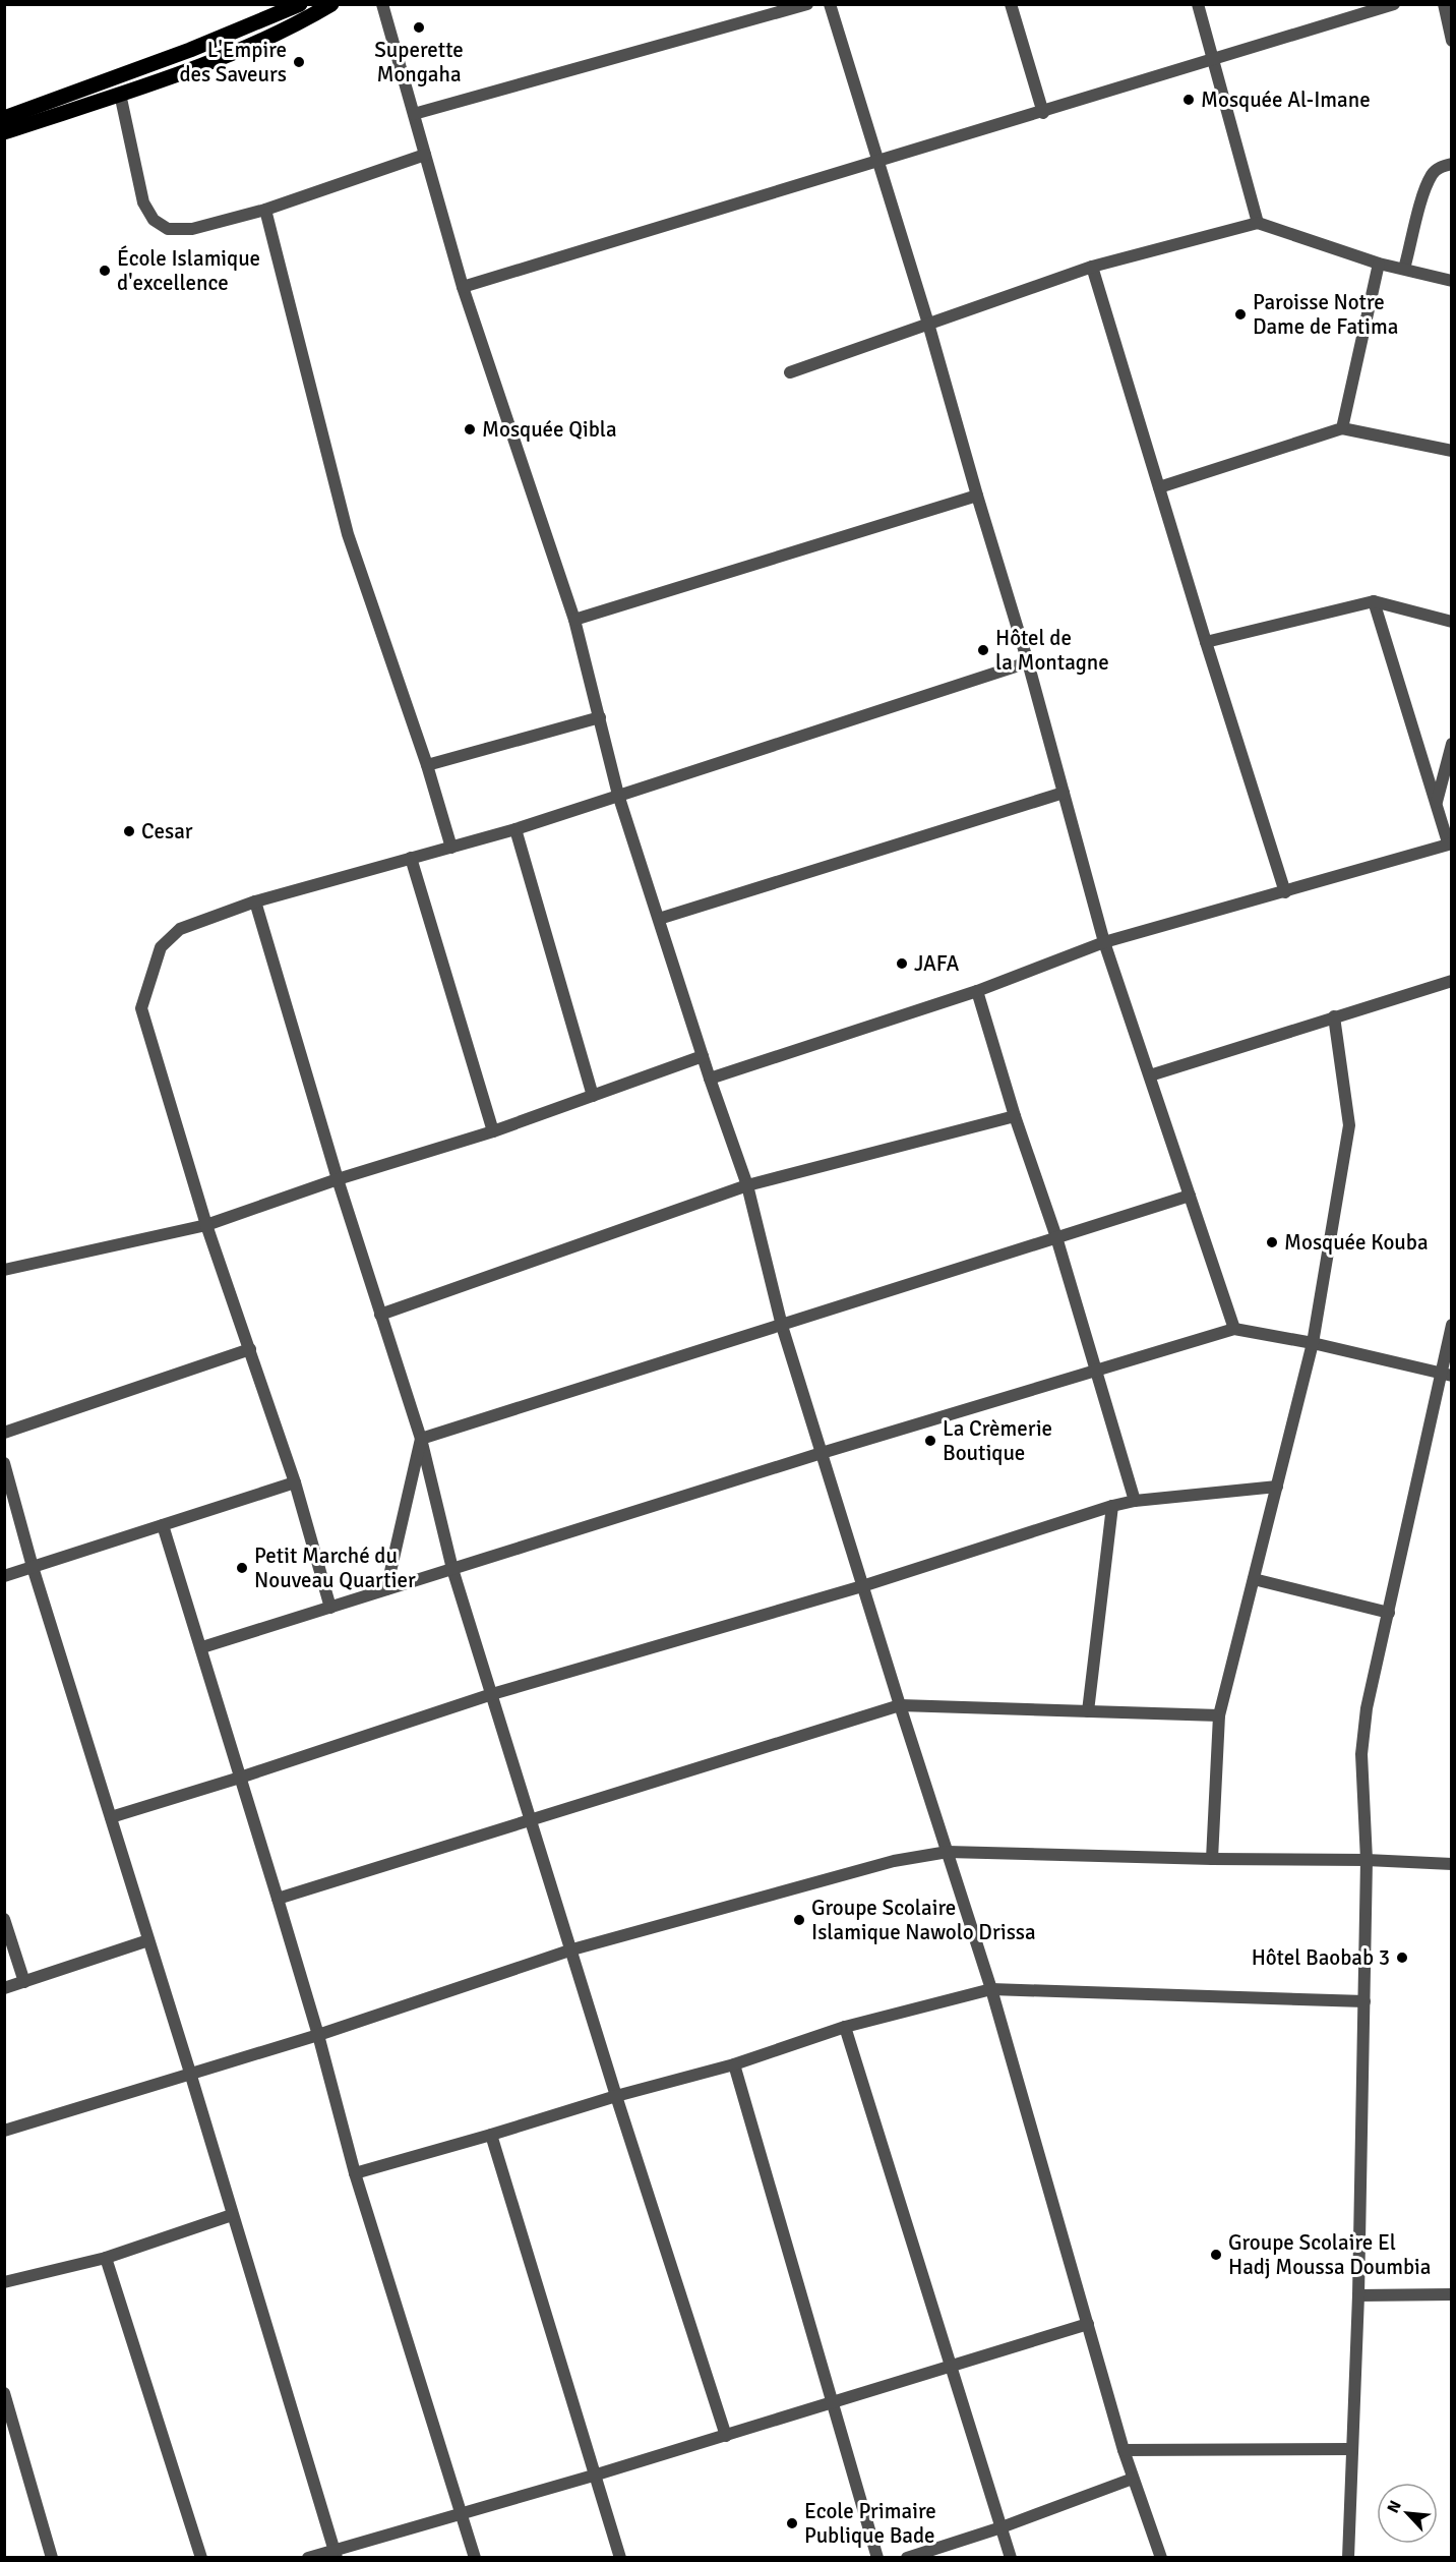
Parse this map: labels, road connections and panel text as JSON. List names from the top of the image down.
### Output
{
  "places": [
    "Superette Mongaha",
    "L'Empire des Saveurs",
    "Mosquée Al-Imane",
    "École Islamique d'excellence",
    "Paroisse Notre Dame de Fatima",
    "Mosquée Qibla",
    "Hôtel de la Montagne",
    "Cesar",
    "JAFA",
    "Mosquée Kouba",
    "La Crèmerie Boutique",
    "Petit Marché du Nouveau Quartier",
    "Groupe Scolaire Islamique Nawolo Drissa",
    "Hôtel Baobab 3",
    "Groupe Scolaire El Hadj Moussa Doumbia",
    "Ecole Primaire Publique Bade"
  ],
  "north": "top left"
}
